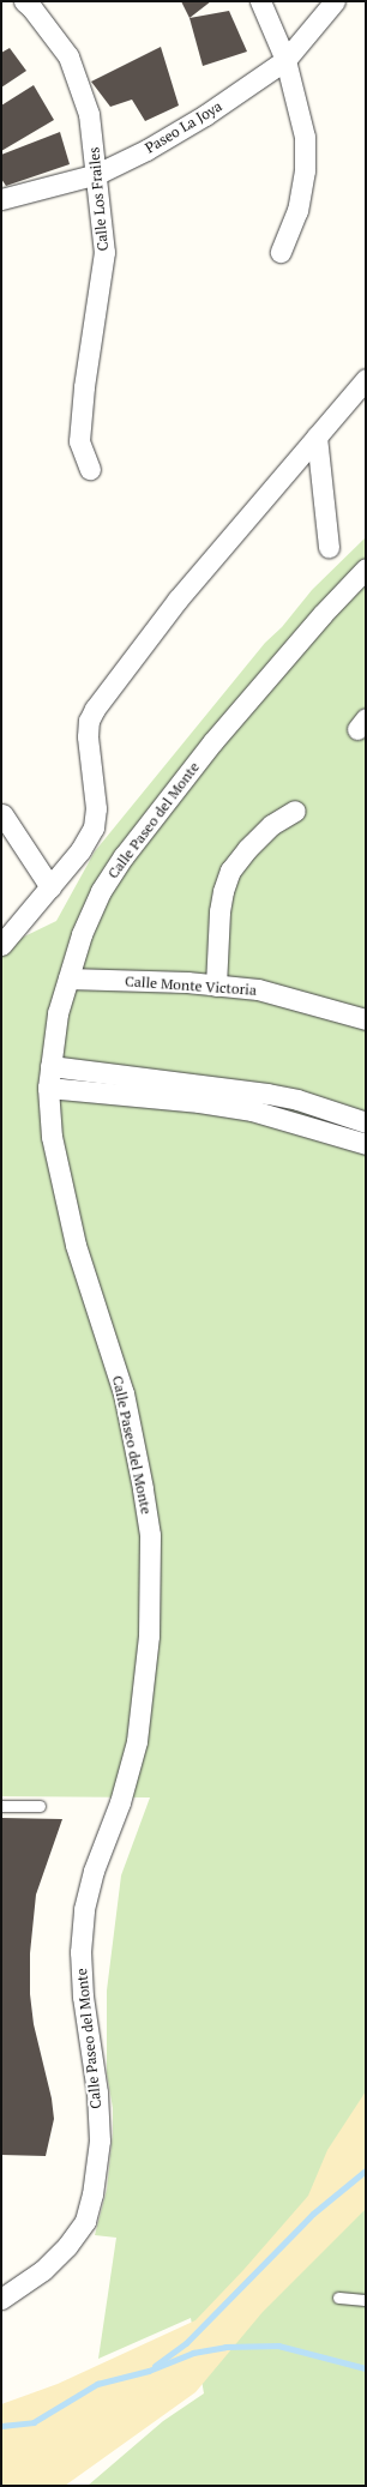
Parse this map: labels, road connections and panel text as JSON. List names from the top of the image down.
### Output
{
  "streets": {
    "street": [
      "Paseo La Joya",
      "Calle Los Frailes",
      "Calle Paseo del Monte",
      "Calle Monte Victoria"
    ]
  },
  "crossings": [
    ["Paseo La Joya", "Calle Los Frailes"],
    ["Calle Paseo del Monte", "Calle Monte Victoria"]
  ]
}
